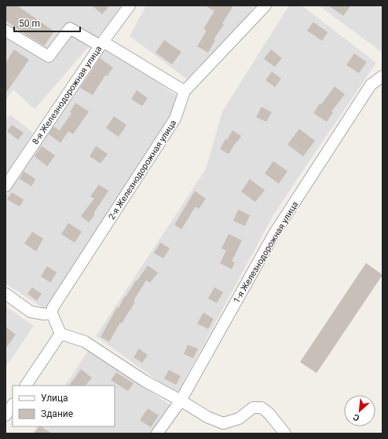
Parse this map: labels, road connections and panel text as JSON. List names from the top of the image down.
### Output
{
  "streets": {
    "street": ["8-я Железнодорожная улица", "2-я Железнодорожная улица", "1-я Железнодорожная улица"]
  },
  "legend": ["Улица", "Здание"],
  "scale_bar": "50 m",
  "north": "bottom left"
}
